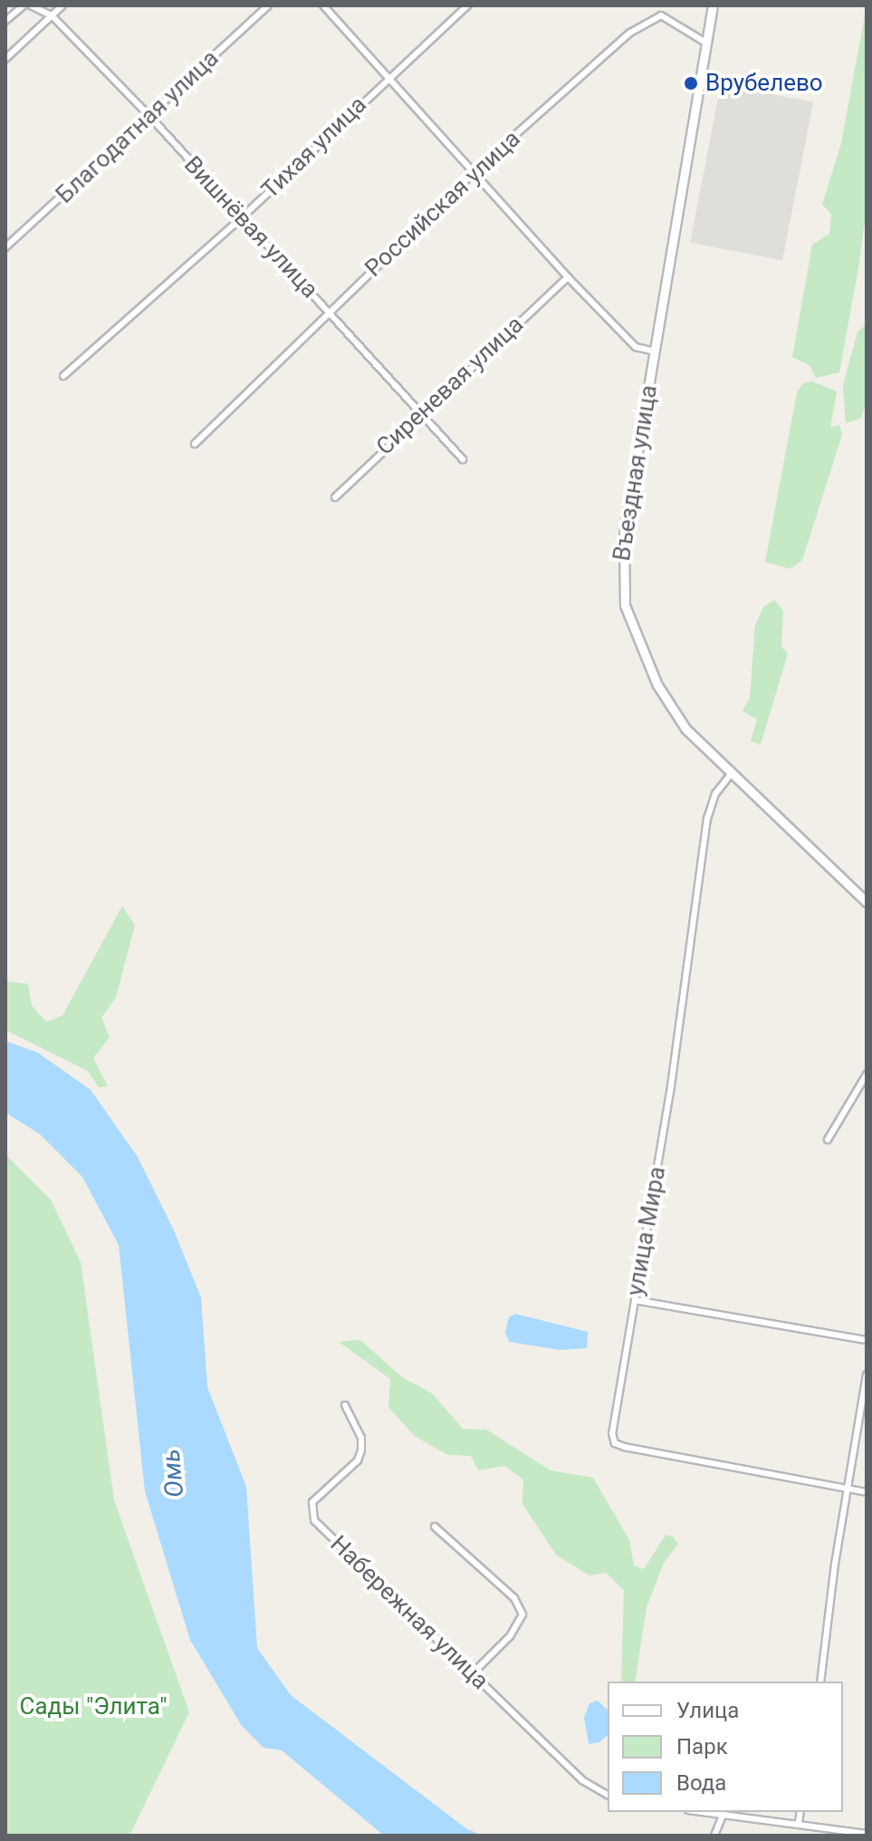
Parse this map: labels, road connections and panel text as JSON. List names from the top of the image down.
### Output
{
  "streets": {
    "street": [
      "Благодатная улица",
      "Тихая улица",
      "Российская улица",
      "Вишнёвая улица",
      "Сиреневая улица",
      "Въездная улица",
      "улица Мира",
      "Набережная улица"
    ]
  },
  "crossings": [
    ["Благодатная улица", "Вишнёвая улица"],
    ["Тихая улица", "Вишнёвая улица"],
    ["Российская улица", "Вишнёвая улица"],
    ["Российская улица", "Въездная улица"],
    ["Вишнёвая улица", "Сиреневая улица"],
    ["Въездная улица", "улица Мира"]
  ],
  "water": ["Омь"],
  "parks": ["Сады \"Элита\""],
  "places": ["Врубелево"],
  "legend": ["Улица", "Парк", "Вода"]
}
